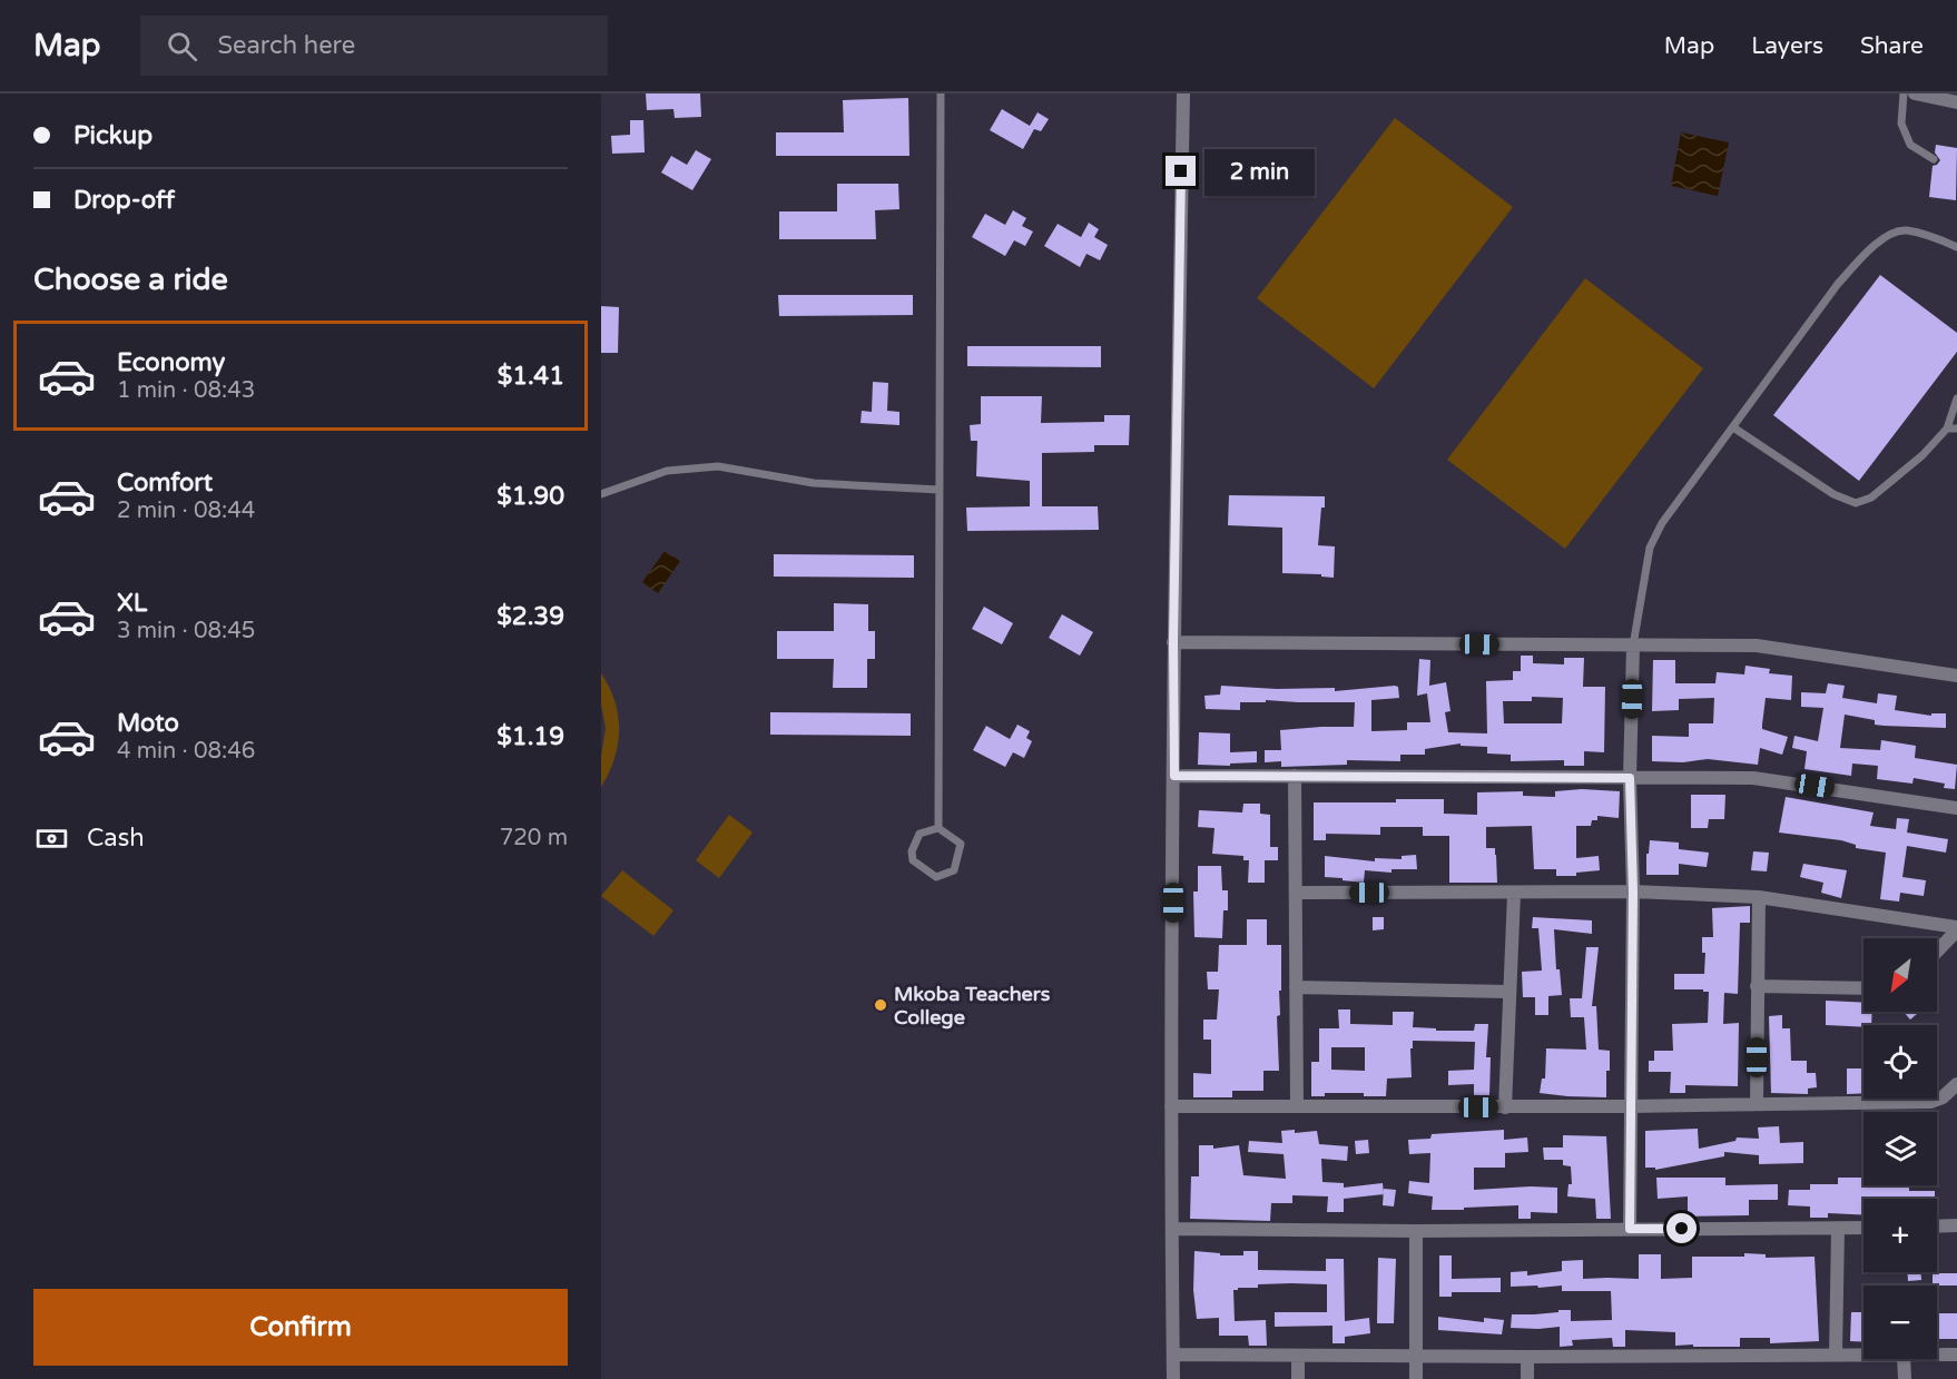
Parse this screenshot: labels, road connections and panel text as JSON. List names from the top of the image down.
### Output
{
  "places": ["Mkoba Teachers College"],
  "north": "bottom left",
  "page": {
    "header": "Map",
    "search": "Search here",
    "nav": ["Map", "Layers", "Share"],
    "banner": ["Pickup", "Drop-off"],
    "bubble": "2 min",
    "heading": "Choose a ride",
    "list": [
      {
        "name": "Economy",
        "note": "1 min · 08:43",
        "value": "$1.41"
      },
      {
        "name": "Comfort",
        "note": "2 min · 08:44",
        "value": "$1.90"
      },
      {
        "name": "XL",
        "note": "3 min · 08:45",
        "value": "$2.39"
      },
      {
        "name": "Moto",
        "note": "4 min · 08:46",
        "value": "$1.19"
      }
    ],
    "pay": ["Cash", "720 m"],
    "map_buttons": ["+", "−"],
    "buttons": "Confirm"
  }
}
